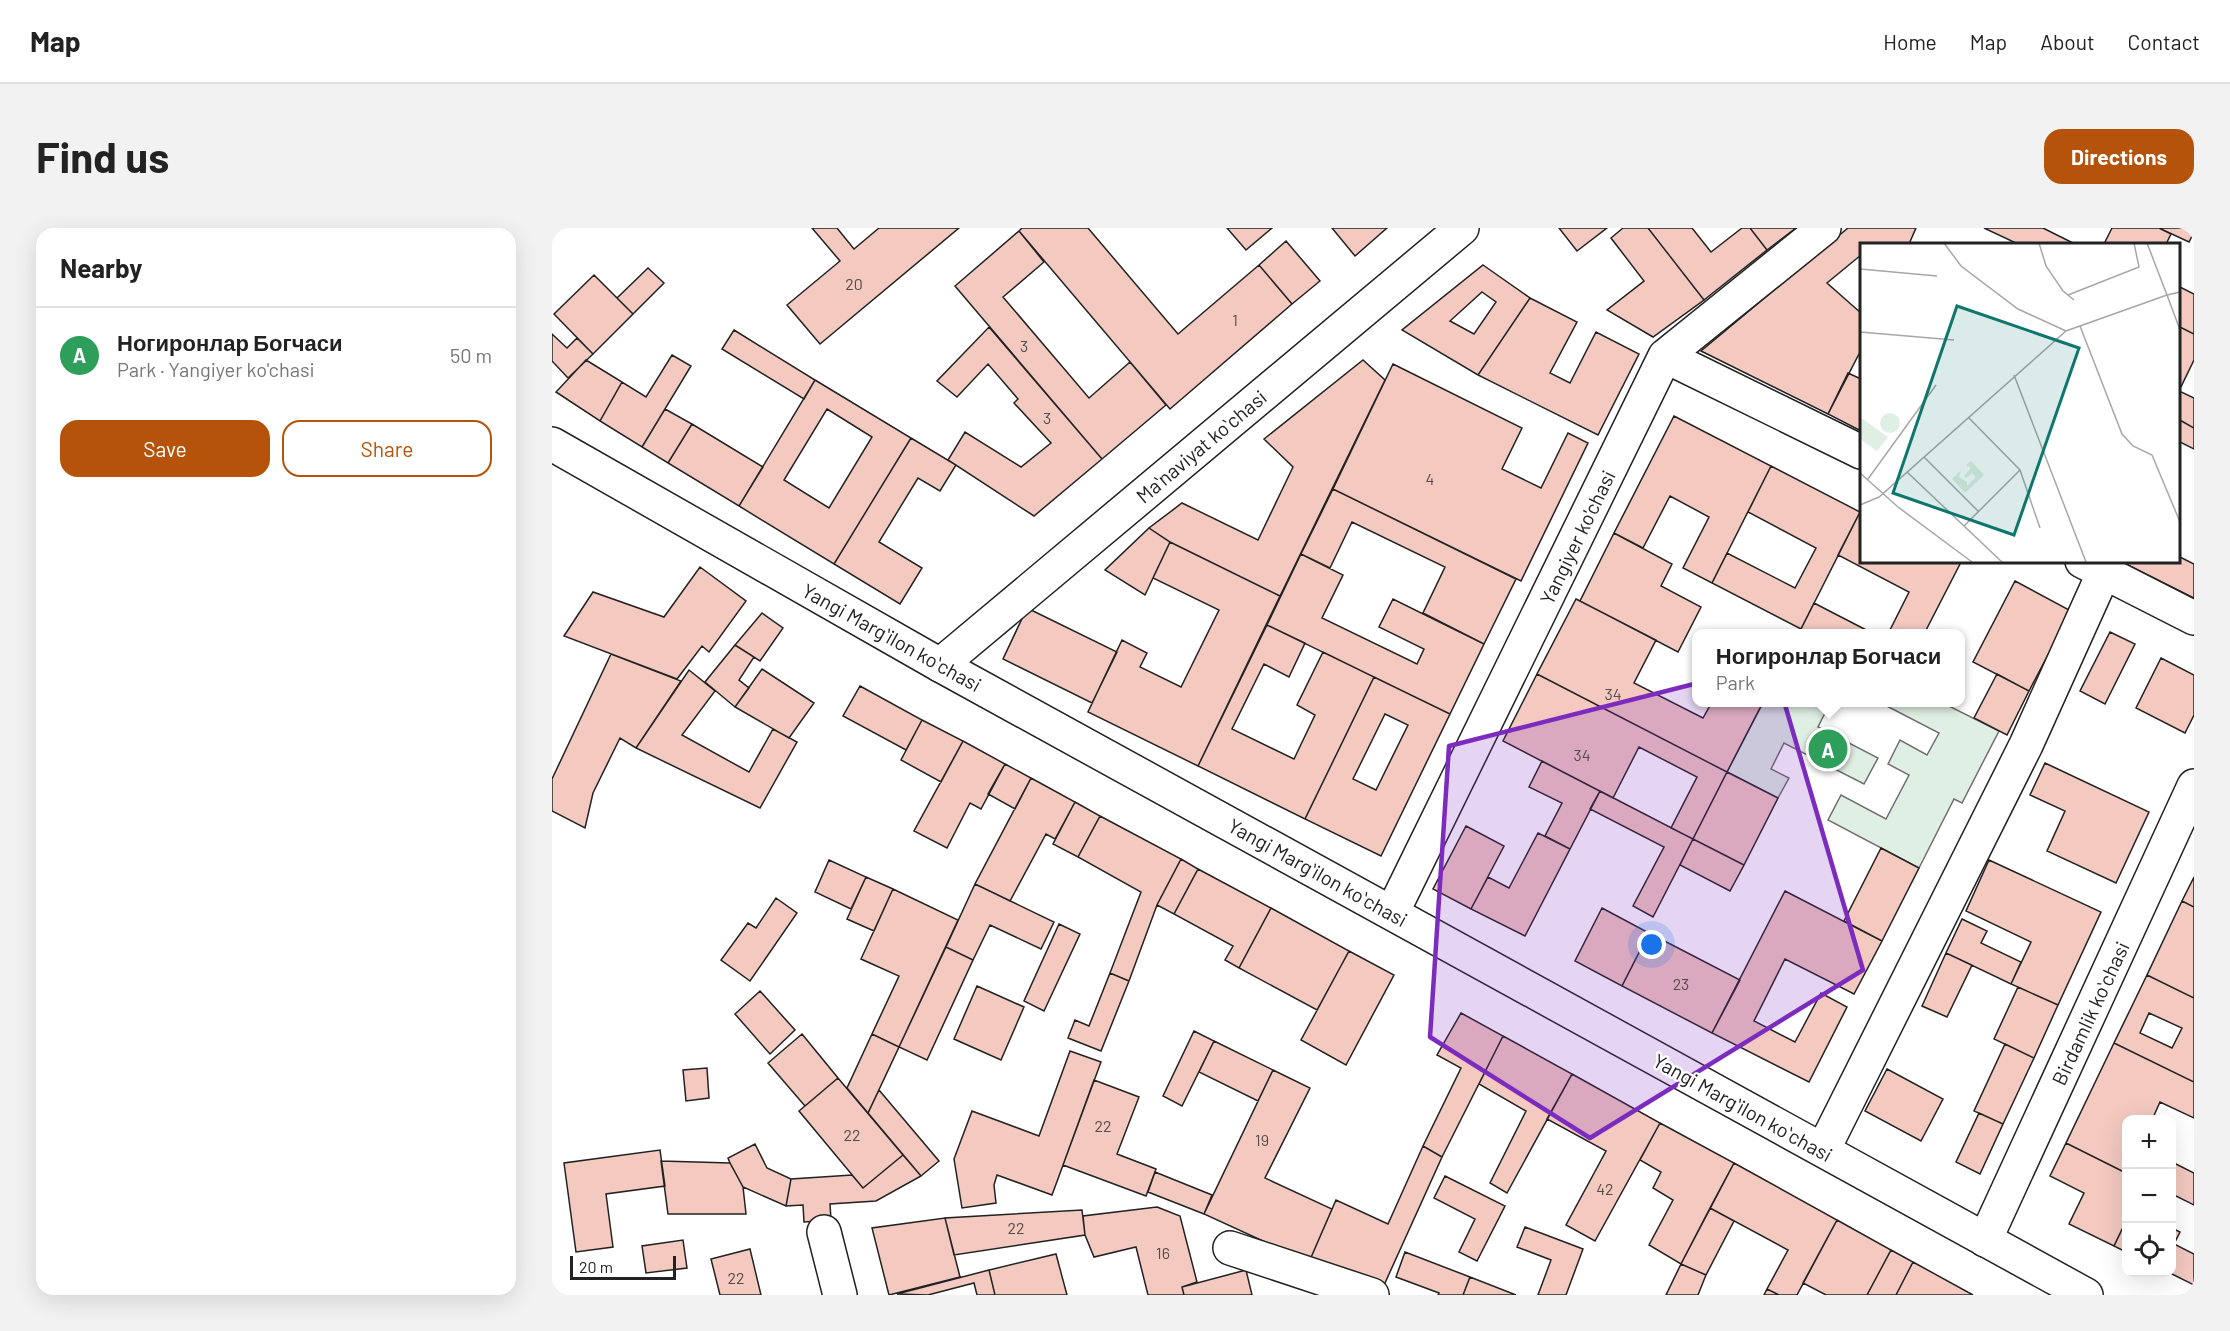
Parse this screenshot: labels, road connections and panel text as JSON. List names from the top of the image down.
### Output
{
  "streets": {
    "street": [
      "Maʻnaviyat koʻchasi",
      "Yangiyer ko'chasi",
      "Yangi Margʻilon koʻchasi",
      "Birdamlik koʻchasi"
    ]
  },
  "crossings": [
    ["Maʻnaviyat koʻchasi", "Yangi Margʻilon koʻchasi"],
    ["Yangiyer ko'chasi", "Yangi Margʻilon koʻchasi"],
    ["Yangi Margʻilon koʻchasi", "Birdamlik koʻchasi"]
  ],
  "house_numbers": [
    "20",
    "1",
    "3",
    "3",
    "4",
    "34",
    "34",
    "23",
    "22",
    "22",
    "19",
    "42",
    "22",
    "16",
    "22"
  ],
  "scale_bar": "20 m",
  "page": {
    "header": "Map",
    "nav": [
      "Home",
      "Map",
      "About",
      "Contact"
    ],
    "buttons": [
      "Directions",
      ["Save", "Share"]
    ],
    "title": "Find us",
    "heading": "Nearby",
    "list": [
      {
        "mark": "A",
        "name": "Ногиронлар Богчаси",
        "note": "Park · Yangiyer ko'chasi",
        "value": "50 m"
      }
    ],
    "popup": ["Ногиронлар Богчаси", "Park"],
    "pins": "A",
    "map_buttons": ["+", "−"],
    "scale": "20 m"
  }
}
